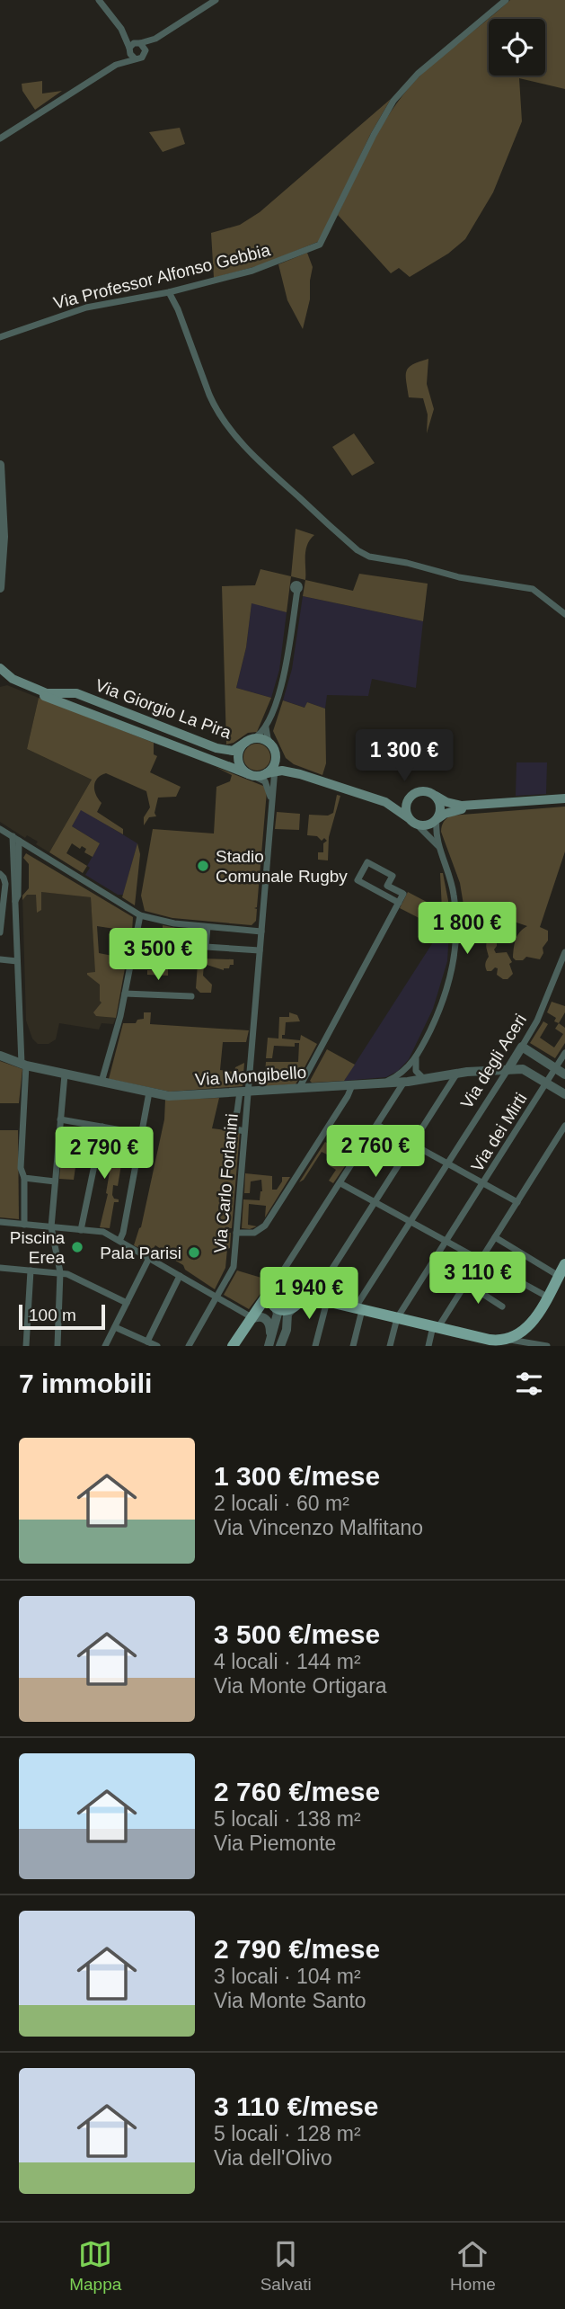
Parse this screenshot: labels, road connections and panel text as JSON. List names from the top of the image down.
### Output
{
  "streets": {
    "main road": ["Via Giorgio La Pira"],
    "street": [
      "Via Professor Alfonso Gebbia",
      "Via degli Aceri",
      "Via Mongibello",
      "Via dei Mirti",
      "Via Carlo Forlanini"
    ]
  },
  "crossings": [
    ["Via Giorgio La Pira", "Via Carlo Forlanini"],
    ["Via degli Aceri", "Via Mongibello"],
    ["Via Mongibello", "Via dei Mirti"],
    ["Via Mongibello", "Via Carlo Forlanini"]
  ],
  "places": ["Stadio Comunale Rugby", "Piscina Erea", "Pala Parisi"],
  "scale_bar": "100 m",
  "page": {
    "price": [
      "1 300 €",
      "1 800 €",
      "3 500 €",
      "2 760 €",
      "2 790 €",
      "3 110 €",
      "1 940 €"
    ],
    "scale": "100 m",
    "heading": "7 immobili",
    "list": [
      {
        "name": "1 300 €/mese",
        "note": "2 locali · 60 m² · Via Vincenzo Malfitano"
      },
      {
        "name": "3 500 €/mese",
        "note": "4 locali · 144 m² · Via Monte Ortigara"
      },
      {
        "name": "2 760 €/mese",
        "note": "5 locali · 138 m² · Via Piemonte"
      },
      {
        "name": "2 790 €/mese",
        "note": "3 locali · 104 m² · Via Monte Santo"
      },
      {
        "name": "3 110 €/mese",
        "note": "5 locali · 128 m² · Via dell'Olivo"
      }
    ],
    "tabs": ["Mappa", "Salvati", "Home"]
  }
}
